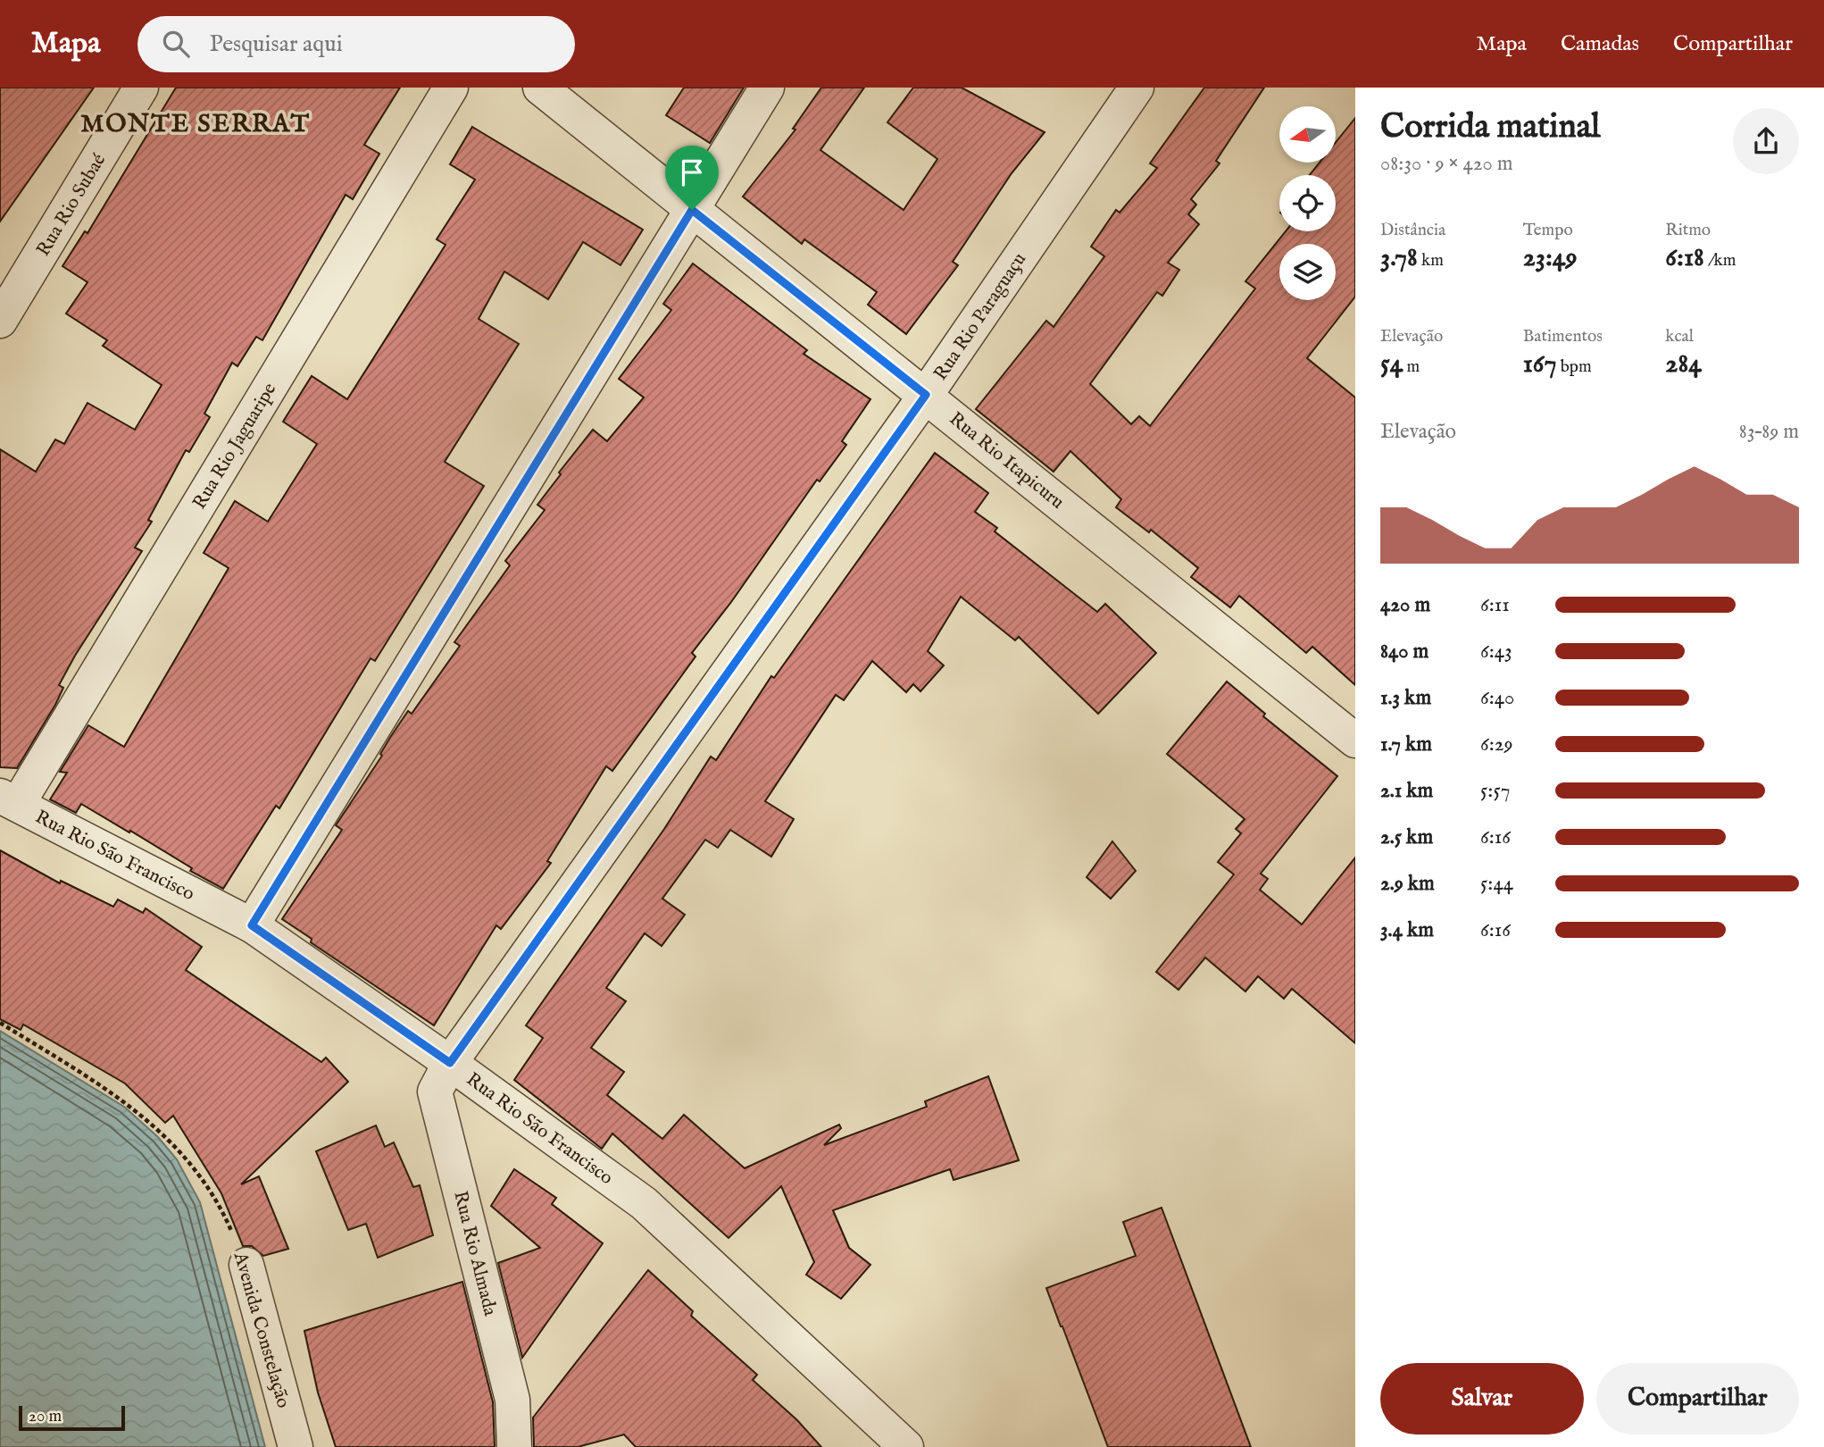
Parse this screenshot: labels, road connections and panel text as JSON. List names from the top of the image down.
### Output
{
  "streets": {
    "street": [
      "Rua Rio Subaé",
      "Rua Rio Paraguaçu",
      "Rua Rio Jaguaripe",
      "Rua Rio Itapicuru",
      "Rua Rio São Francisco",
      "Rua Rio Almada",
      "Avenida Constelação"
    ]
  },
  "crossings": [
    ["Rua Rio Paraguaçu", "Rua Rio Itapicuru"],
    ["Rua Rio Paraguaçu", "Rua Rio São Francisco"],
    ["Rua Rio Paraguaçu", "Rua Rio Almada"],
    ["Rua Rio Jaguaripe", "Rua Rio São Francisco"],
    ["Rua Rio São Francisco", "Rua Rio Almada"]
  ],
  "districts": ["MONTE SERRAT"],
  "scale_bar": "20 m",
  "north": "left",
  "page": {
    "header": "Mapa",
    "search": "Pesquisar aqui",
    "nav": ["Mapa", "Camadas", "Compartilhar"],
    "heading": ["Corrida matinal", "08:30 · 9 × 420 m"],
    "stats": [
      ["Distância", "3.78 km"],
      ["Tempo", "23:49"],
      ["Ritmo", "6:18 /km"],
      ["Elevação", "54 m"],
      ["Batimentos", "167 bpm"],
      ["kcal", "284"]
    ],
    "chart": ["Elevação", "83–89 m"],
    "list": [
      {
        "name": "420 m",
        "note": "6:11"
      },
      {
        "name": "840 m",
        "note": "6:43"
      },
      {
        "name": "1.3 km",
        "note": "6:40"
      },
      {
        "name": "1.7 km",
        "note": "6:29"
      },
      {
        "name": "2.1 km",
        "note": "5:57"
      },
      {
        "name": "2.5 km",
        "note": "6:16"
      },
      {
        "name": "2.9 km",
        "note": "5:44"
      },
      {
        "name": "3.4 km",
        "note": "6:16"
      }
    ],
    "buttons": ["Salvar", "Compartilhar"],
    "scale": "20 m"
  }
}
